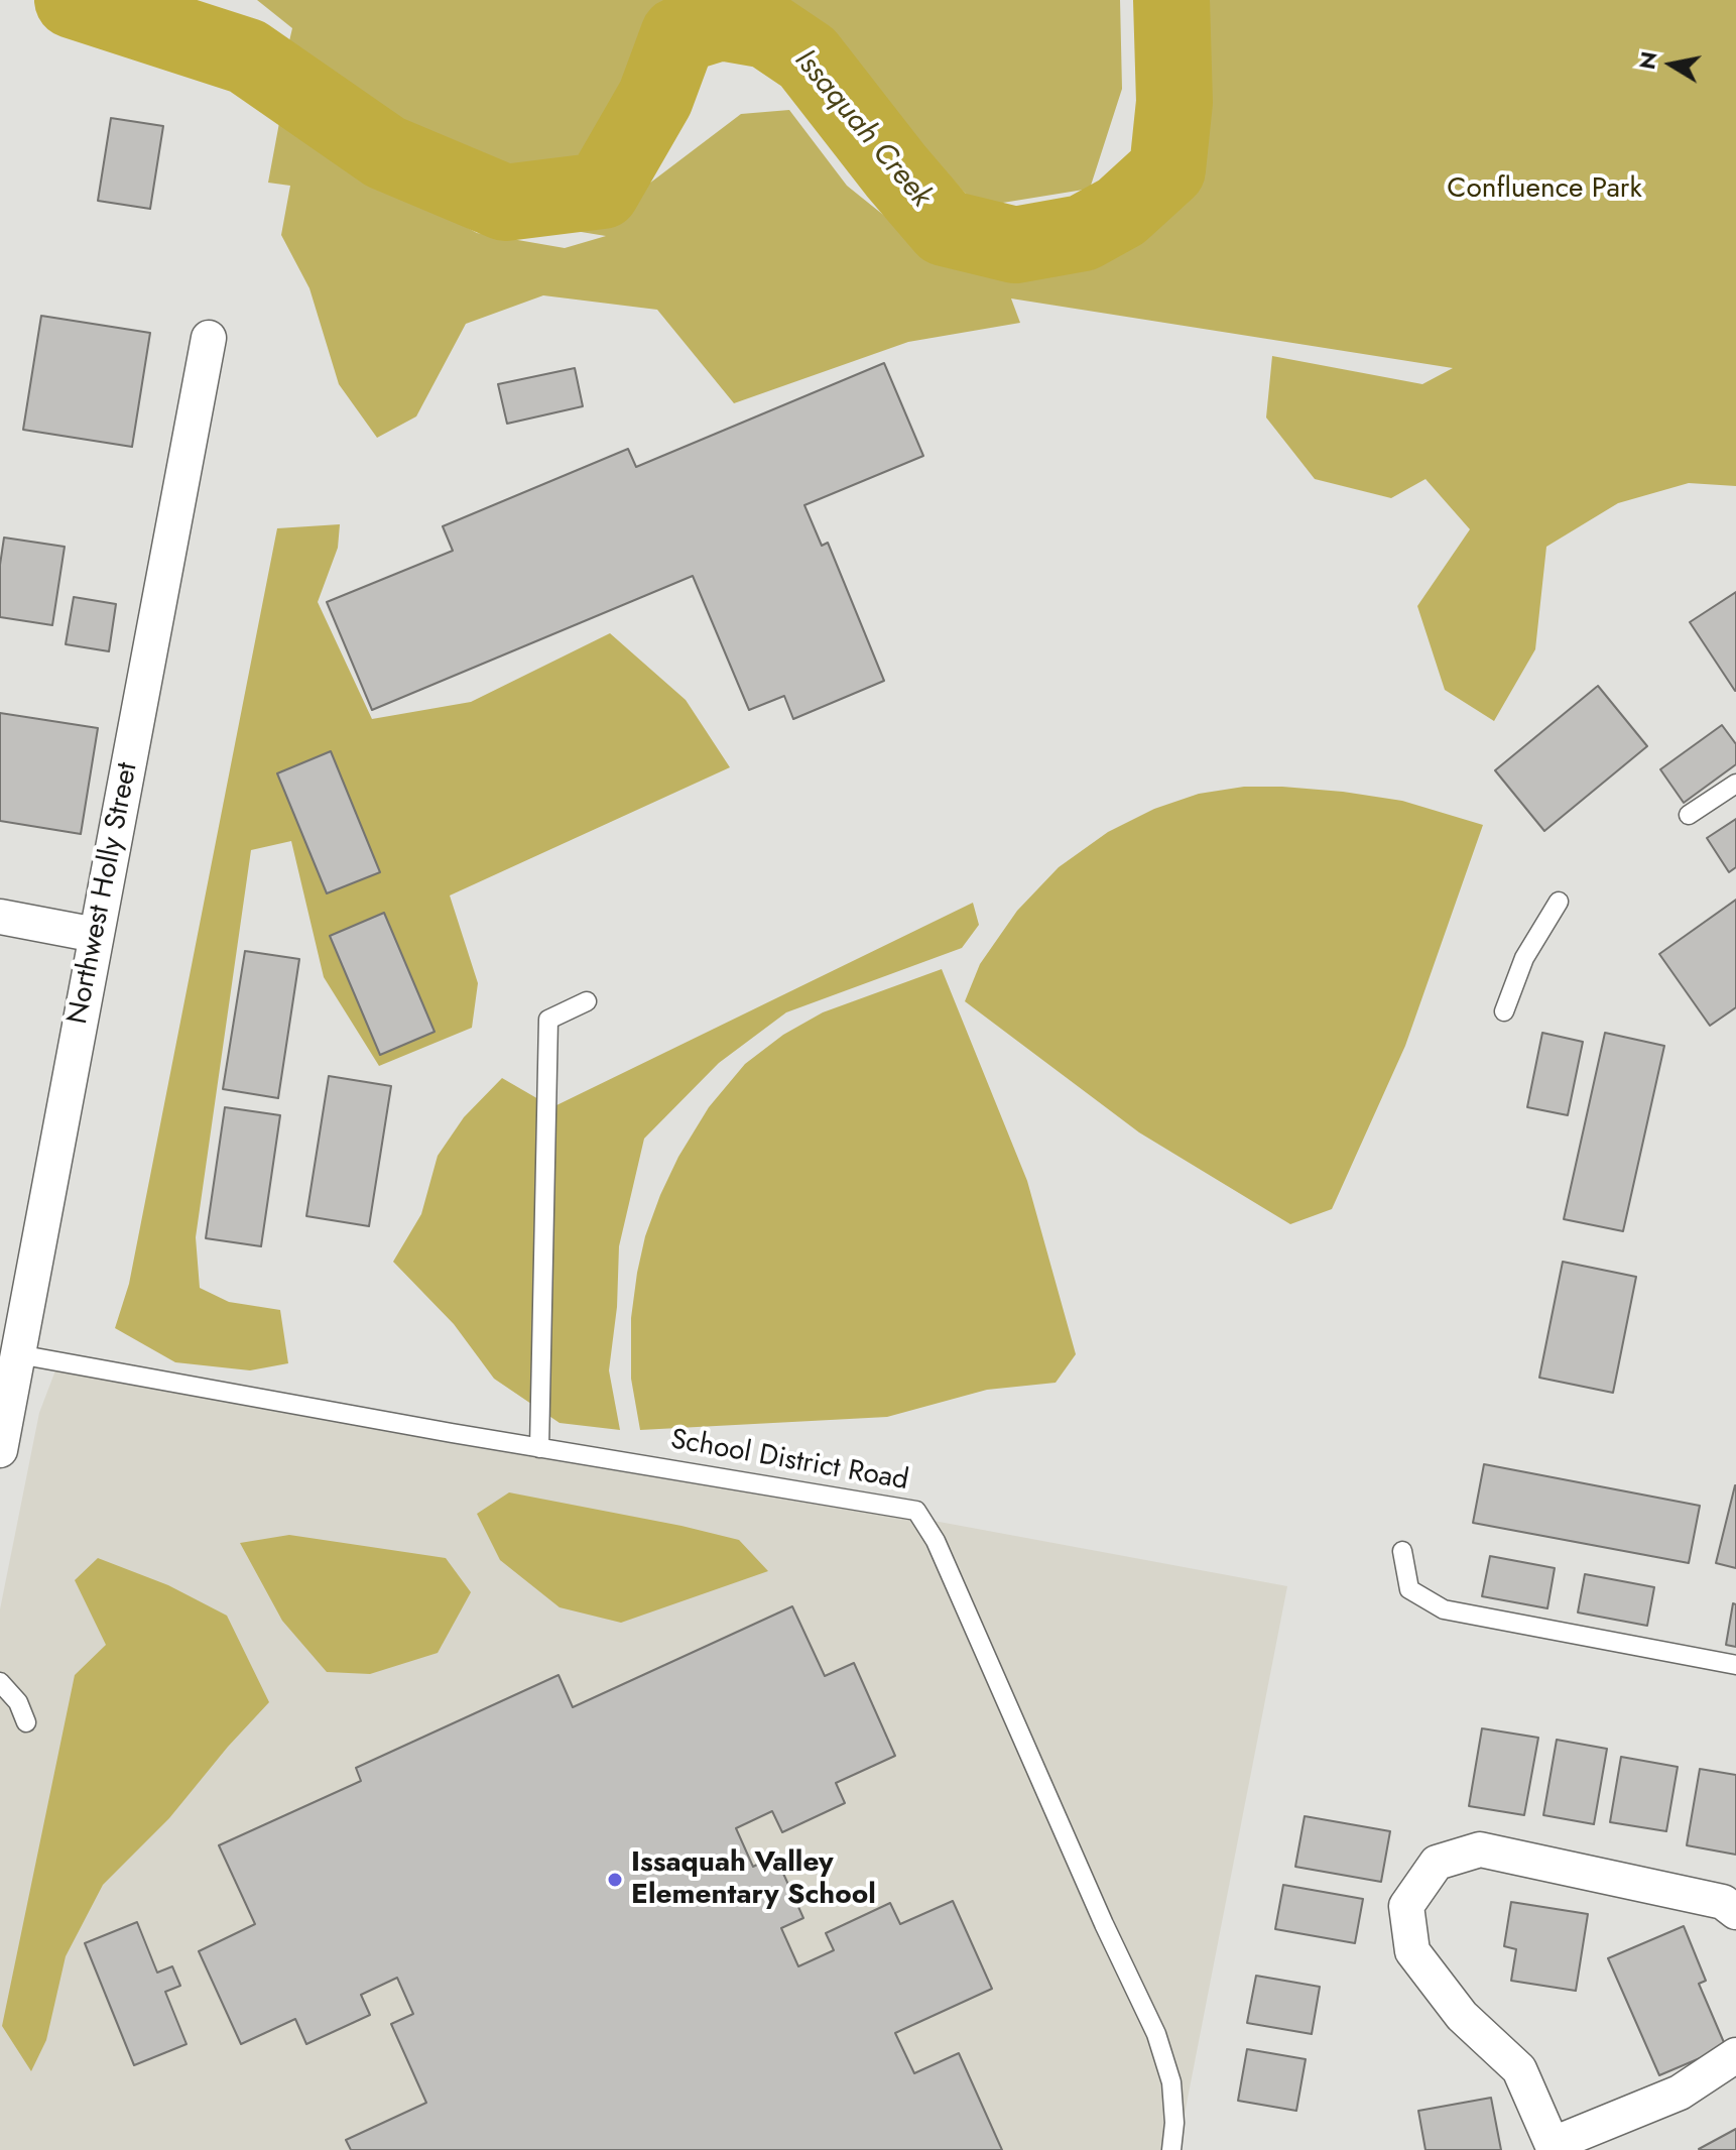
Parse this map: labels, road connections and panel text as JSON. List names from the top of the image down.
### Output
{
  "streets": {
    "street": ["Northwest Holly Street"],
    "lane": ["School District Road"]
  },
  "crossings": [
    ["Northwest Holly Street", "School District Road"]
  ],
  "water": ["Issaquah Creek"],
  "parks": ["Confluence Park"],
  "places": ["Issaquah Valley Elementary School"],
  "north": "left"
}
